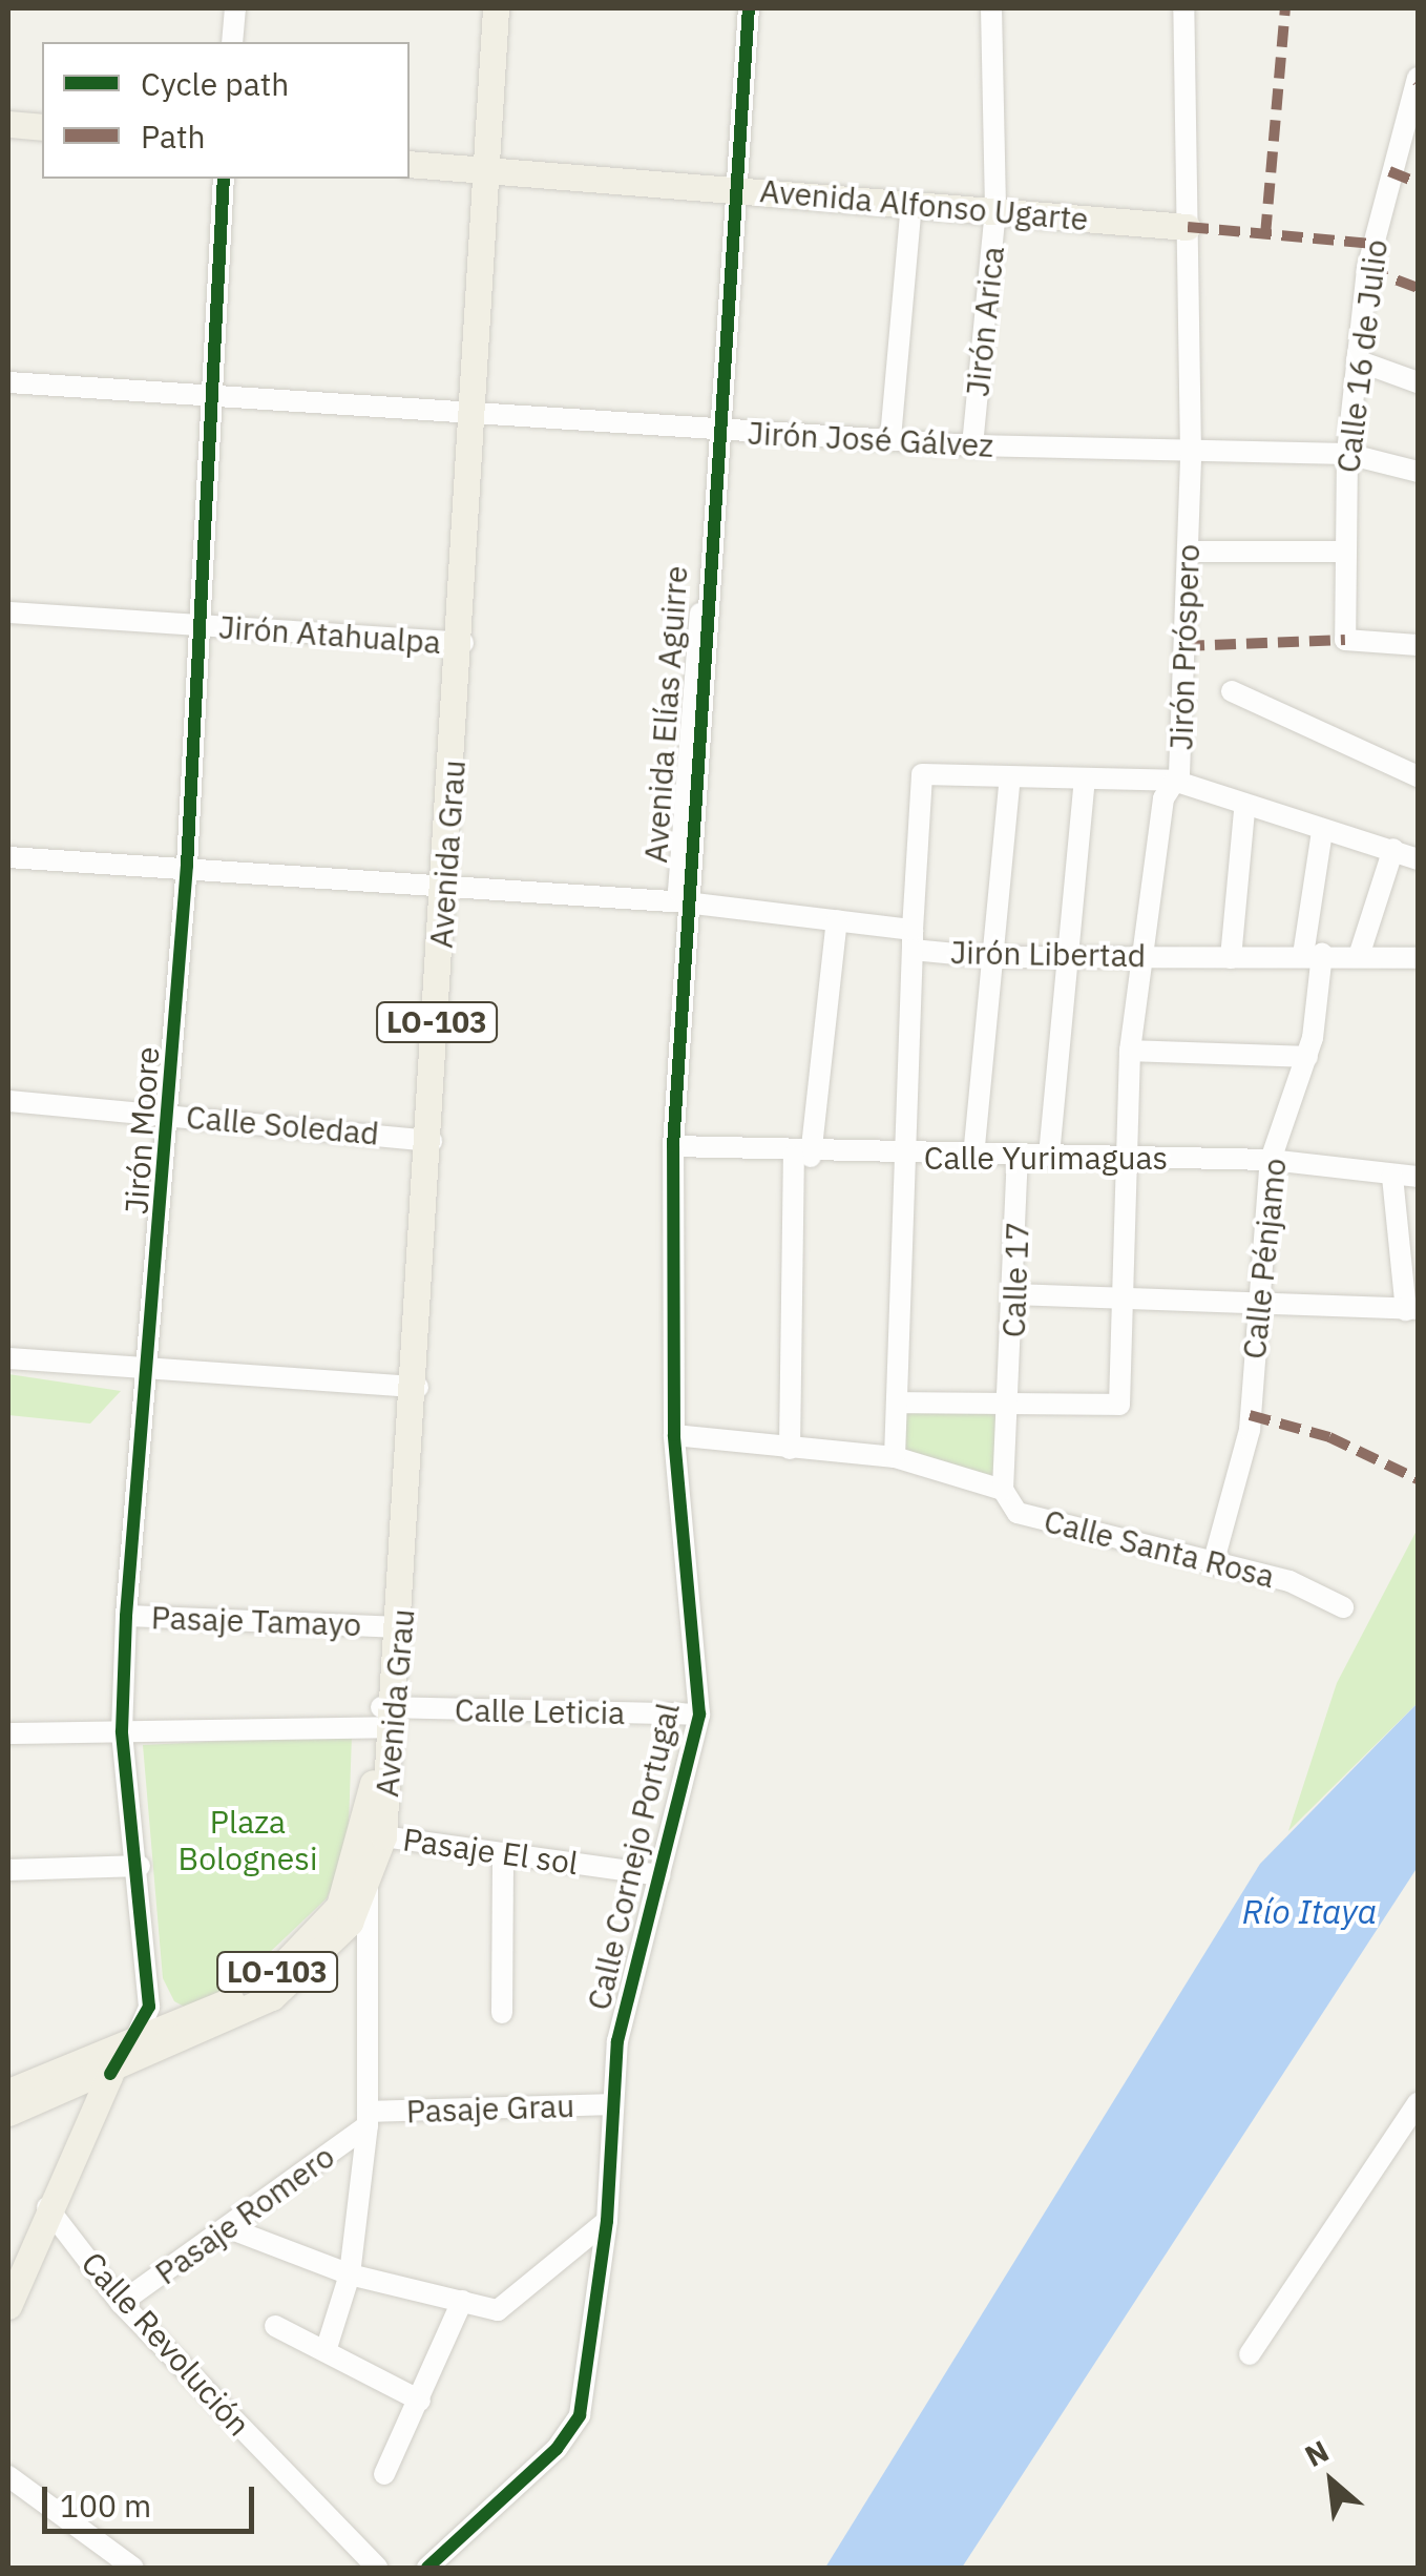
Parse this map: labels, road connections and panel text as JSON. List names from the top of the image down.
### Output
{
  "streets": {
    "main road": ["Avenida Alfonso Ugarte", "Avenida Grau", "LO-103"],
    "street": [
      "Jirón Arica",
      "Calle 16 de Julio",
      "Jirón José Gálvez",
      "Jirón Atahualpa",
      "Jirón Próspero",
      "Avenida Elías Aguirre",
      "Jirón Libertad",
      "Calle Soledad",
      "Jirón Moore",
      "Calle Yurimaguas",
      "Calle Pénjamo",
      "Calle 17",
      "Calle Santa Rosa",
      "Pasaje Tamayo",
      "Calle Leticia",
      "Pasaje El sol",
      "Calle Cornejo Portugal",
      "Pasaje Grau",
      "Pasaje Romero",
      "Calle Revolución"
    ]
  },
  "crossings": [
    ["Avenida Alfonso Ugarte", "Jirón Arica"],
    ["Avenida Alfonso Ugarte", "Jirón Próspero"],
    ["Avenida Alfonso Ugarte", "Avenida Elías Aguirre"],
    ["Avenida Alfonso Ugarte", "Avenida Grau"],
    ["Jirón Arica", "Jirón José Gálvez"],
    ["Calle 16 de Julio", "Jirón José Gálvez"],
    ["Jirón José Gálvez", "Jirón Próspero"],
    ["Jirón José Gálvez", "Avenida Elías Aguirre"],
    ["Jirón José Gálvez", "Avenida Grau"],
    ["Jirón José Gálvez", "Jirón Moore"],
    ["Jirón Atahualpa", "Avenida Grau"],
    ["Jirón Atahualpa", "Jirón Moore"],
    ["Jirón Próspero", "Jirón Libertad"],
    ["Jirón Próspero", "Calle Yurimaguas"],
    ["Jirón Próspero", "Calle 17"],
    ["Avenida Elías Aguirre", "Jirón Libertad"],
    ["Avenida Elías Aguirre", "Calle Cornejo Portugal"],
    ["Avenida Grau", "Jirón Libertad"],
    ["Avenida Grau", "LO-103"],
    ["Avenida Grau", "Calle Soledad"],
    ["Avenida Grau", "Jirón Moore"],
    ["Avenida Grau", "Pasaje Tamayo"],
    ["Avenida Grau", "Calle Leticia"],
    ["Avenida Grau", "Pasaje El sol"],
    ["Avenida Grau", "Pasaje Grau"],
    ["Avenida Grau", "Pasaje Romero"],
    ["Jirón Libertad", "Jirón Moore"],
    ["Jirón Libertad", "Calle Pénjamo"],
    ["Jirón Libertad", "Calle Cornejo Portugal"],
    ["LO-103", "Jirón Moore"],
    ["LO-103", "Calle Leticia"],
    ["Calle Soledad", "Jirón Moore"],
    ["Jirón Moore", "Pasaje Tamayo"],
    ["Jirón Moore", "Calle Leticia"],
    ["Calle Yurimaguas", "Calle Pénjamo"],
    ["Calle Yurimaguas", "Calle 17"],
    ["Calle Yurimaguas", "Calle Cornejo Portugal"],
    ["Calle Pénjamo", "Calle Santa Rosa"],
    ["Calle 17", "Calle Santa Rosa"],
    ["Calle Santa Rosa", "Calle Cornejo Portugal"],
    ["Calle Leticia", "Calle Cornejo Portugal"],
    ["Pasaje El sol", "Calle Cornejo Portugal"],
    ["Calle Cornejo Portugal", "Pasaje Grau"],
    ["Pasaje Grau", "Pasaje Romero"],
    ["Pasaje Romero", "Calle Revolución"]
  ],
  "water": ["Río Itaya"],
  "parks": ["Plaza Bolognesi"],
  "legend": ["Cycle path", "Path"],
  "scale_bar": "100 m",
  "north": "top left"
}
